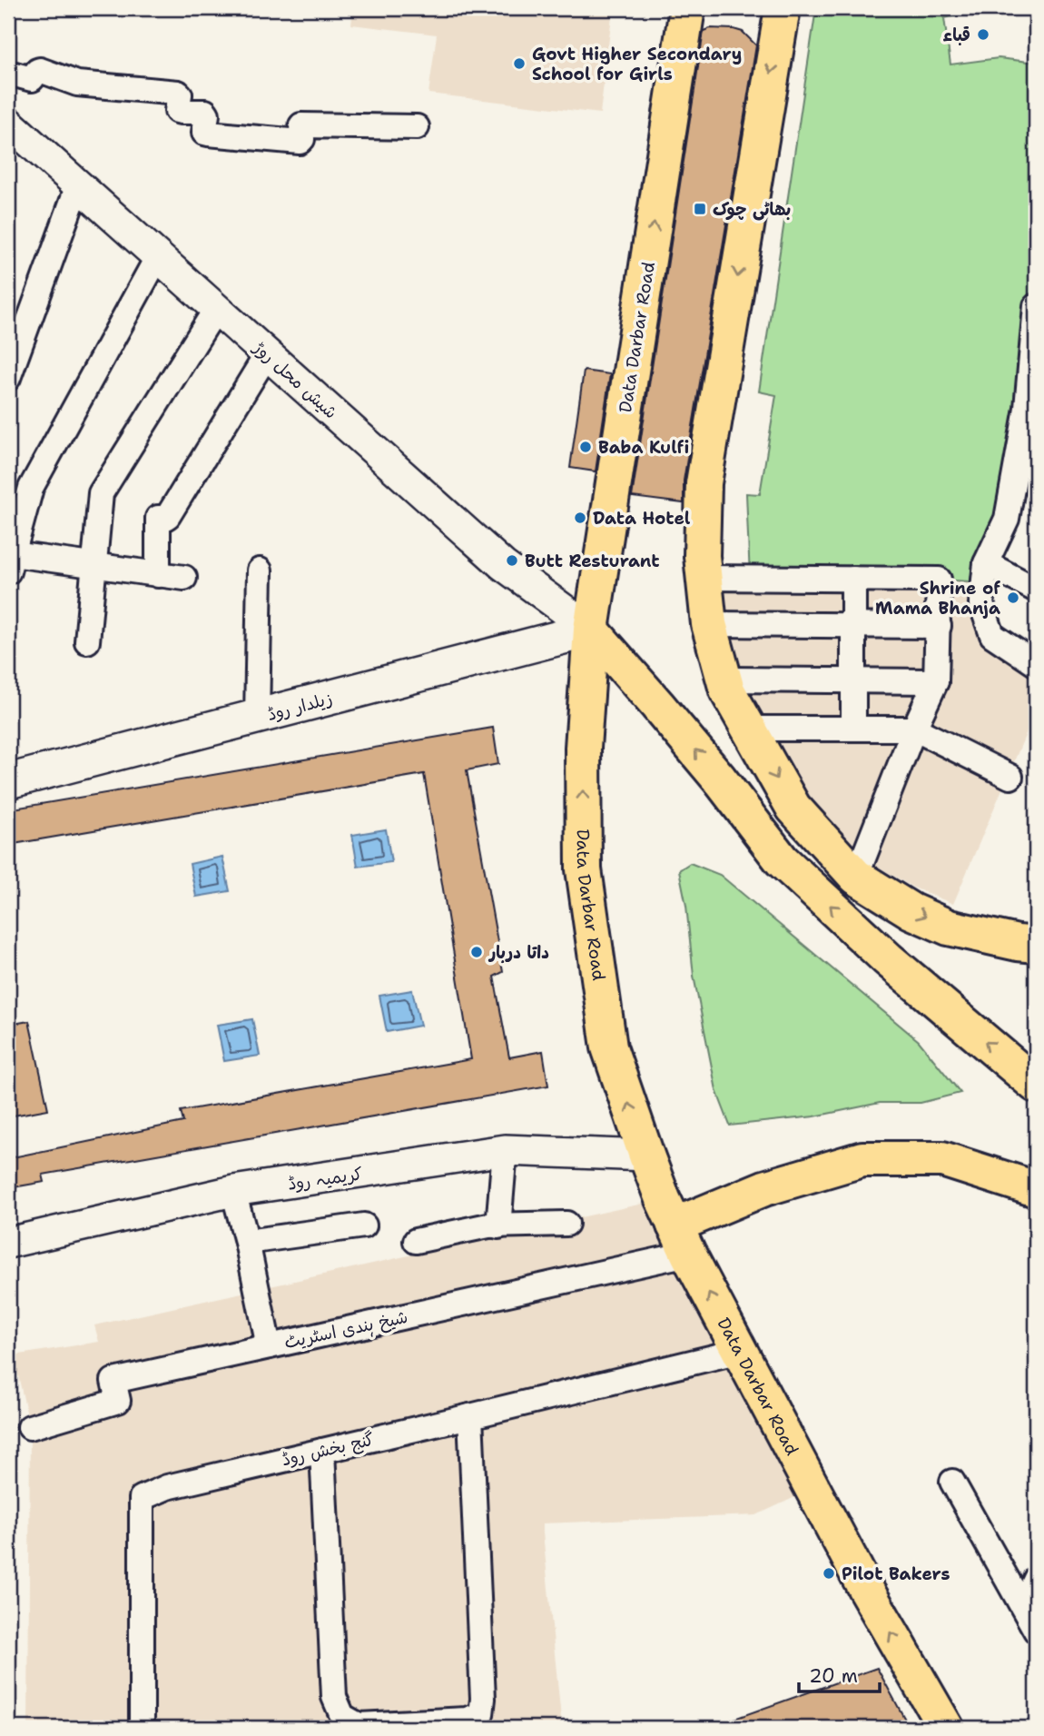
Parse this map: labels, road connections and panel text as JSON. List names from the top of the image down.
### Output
{
  "streets": {
    "main road": ["Data Darbar Road", "زیلدار روڈ"],
    "street": [
      "شیش محل روڑ",
      "کریمیہ روڈ",
      "شیخ ہندی اسٹریٹ",
      "گنج بخش روڈ"
    ]
  },
  "crossings": [
    ["Data Darbar Road", "شیش محل روڑ"],
    ["Data Darbar Road", "زیلدار روڈ"],
    ["Data Darbar Road", "کریمیہ روڈ"],
    ["Data Darbar Road", "شیخ ہندی اسٹریٹ"],
    ["Data Darbar Road", "گنج بخش روڈ"],
    ["شیش محل روڑ", "زیلدار روڈ"]
  ],
  "places": {
    "other": [
      "قباء",
      "Govt Higher Secondary School for Girls",
      "Baba Kulfi",
      "Data Hotel",
      "Butt Resturant",
      "Shrine of Mama Bhanja",
      "داتا دربار",
      "Pilot Bakers"
    ],
    "transit": ["بھاٹی چوک"]
  },
  "scale_bar": "20 m"
}
